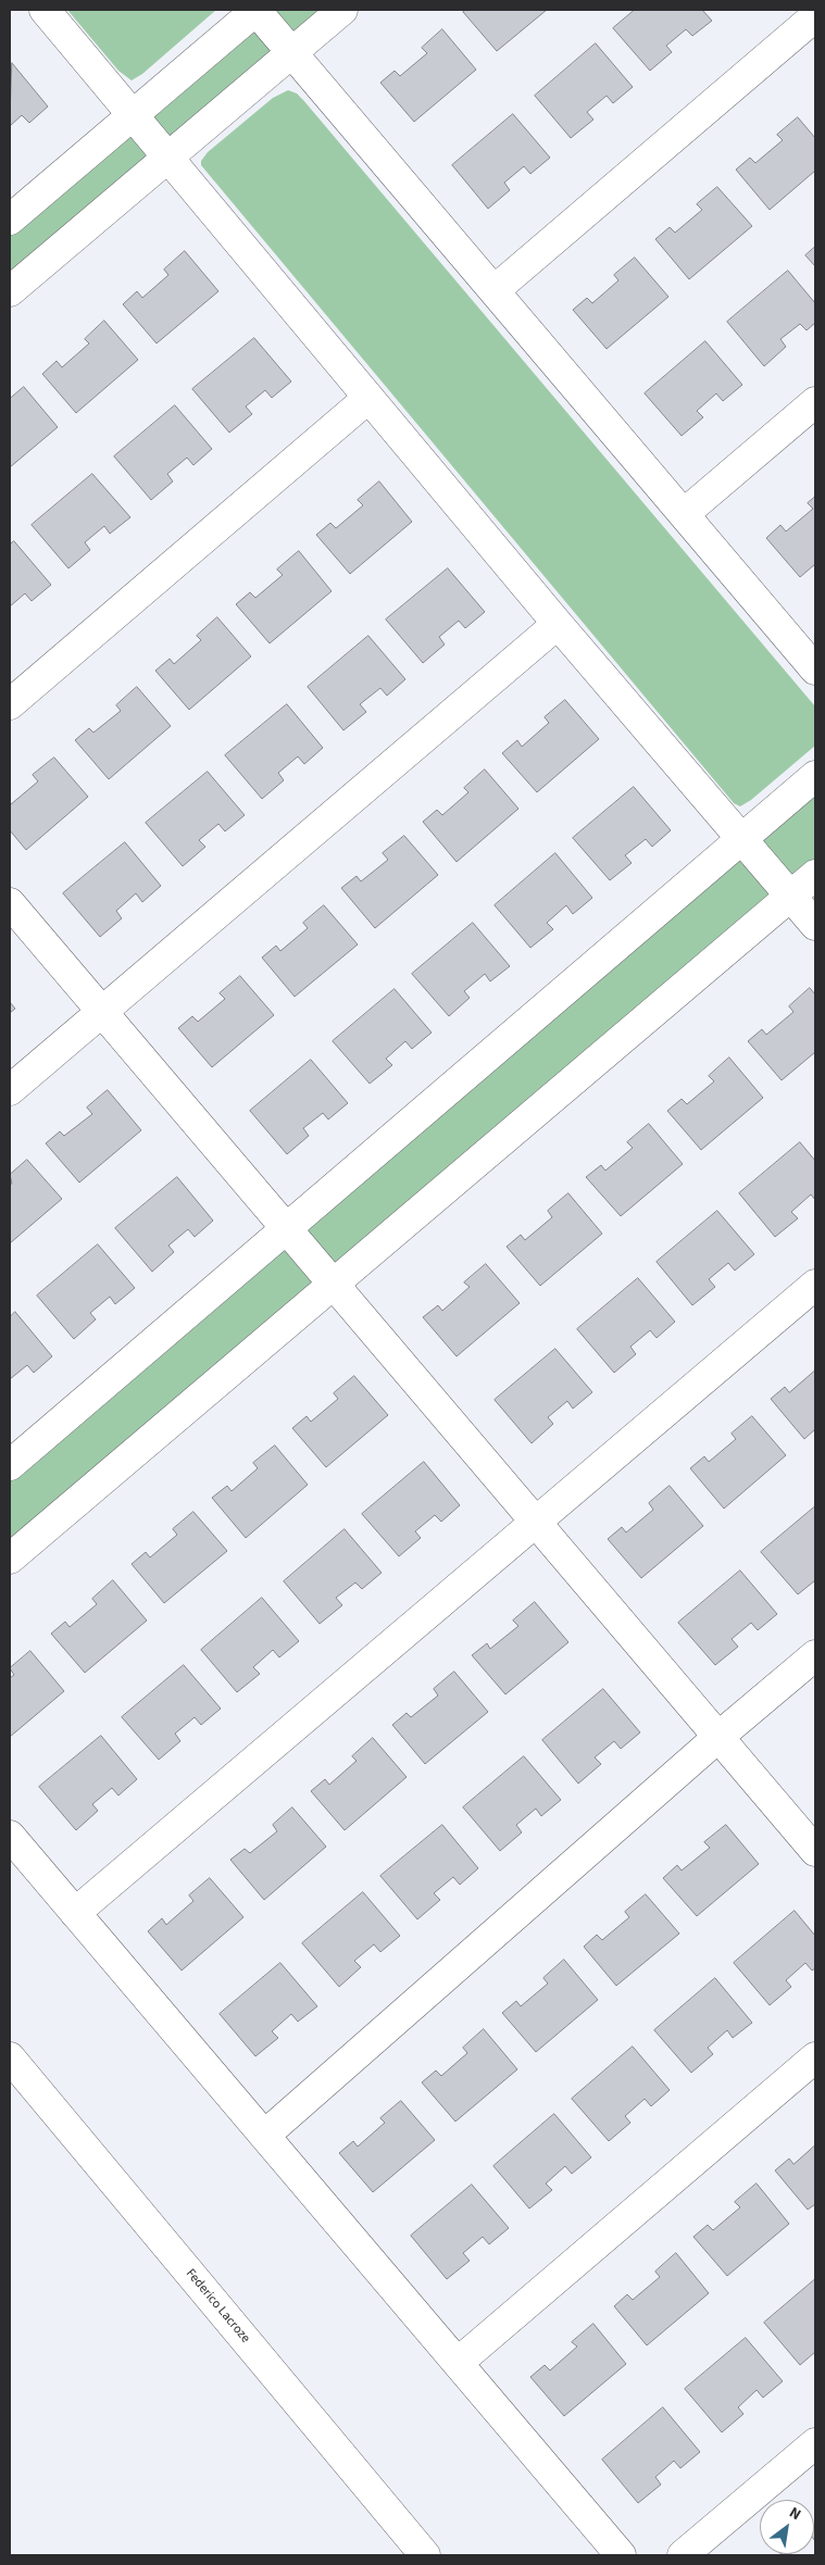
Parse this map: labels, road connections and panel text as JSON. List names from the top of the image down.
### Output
{
  "streets": {
    "street": ["Federico Lacroze"]
  },
  "north": "top right"
}
